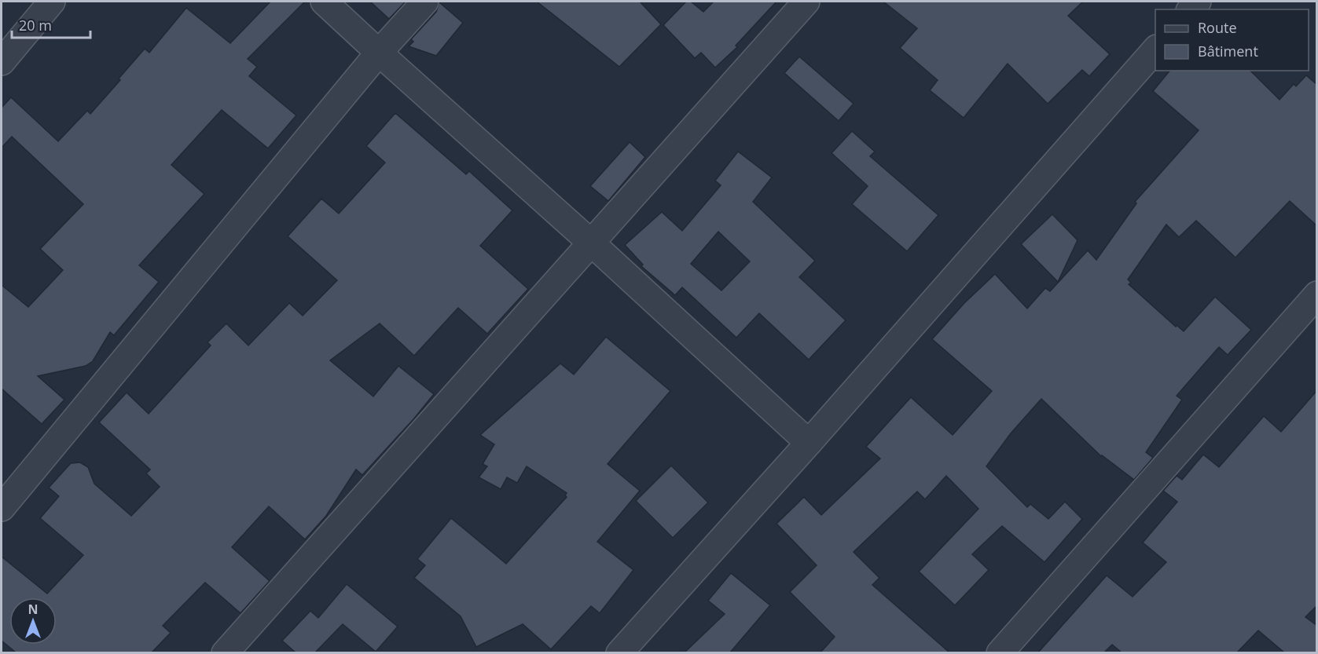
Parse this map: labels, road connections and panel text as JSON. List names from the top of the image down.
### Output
{
  "legend": ["Route", "Bâtiment"],
  "scale_bar": "20 m",
  "north": "top"
}
